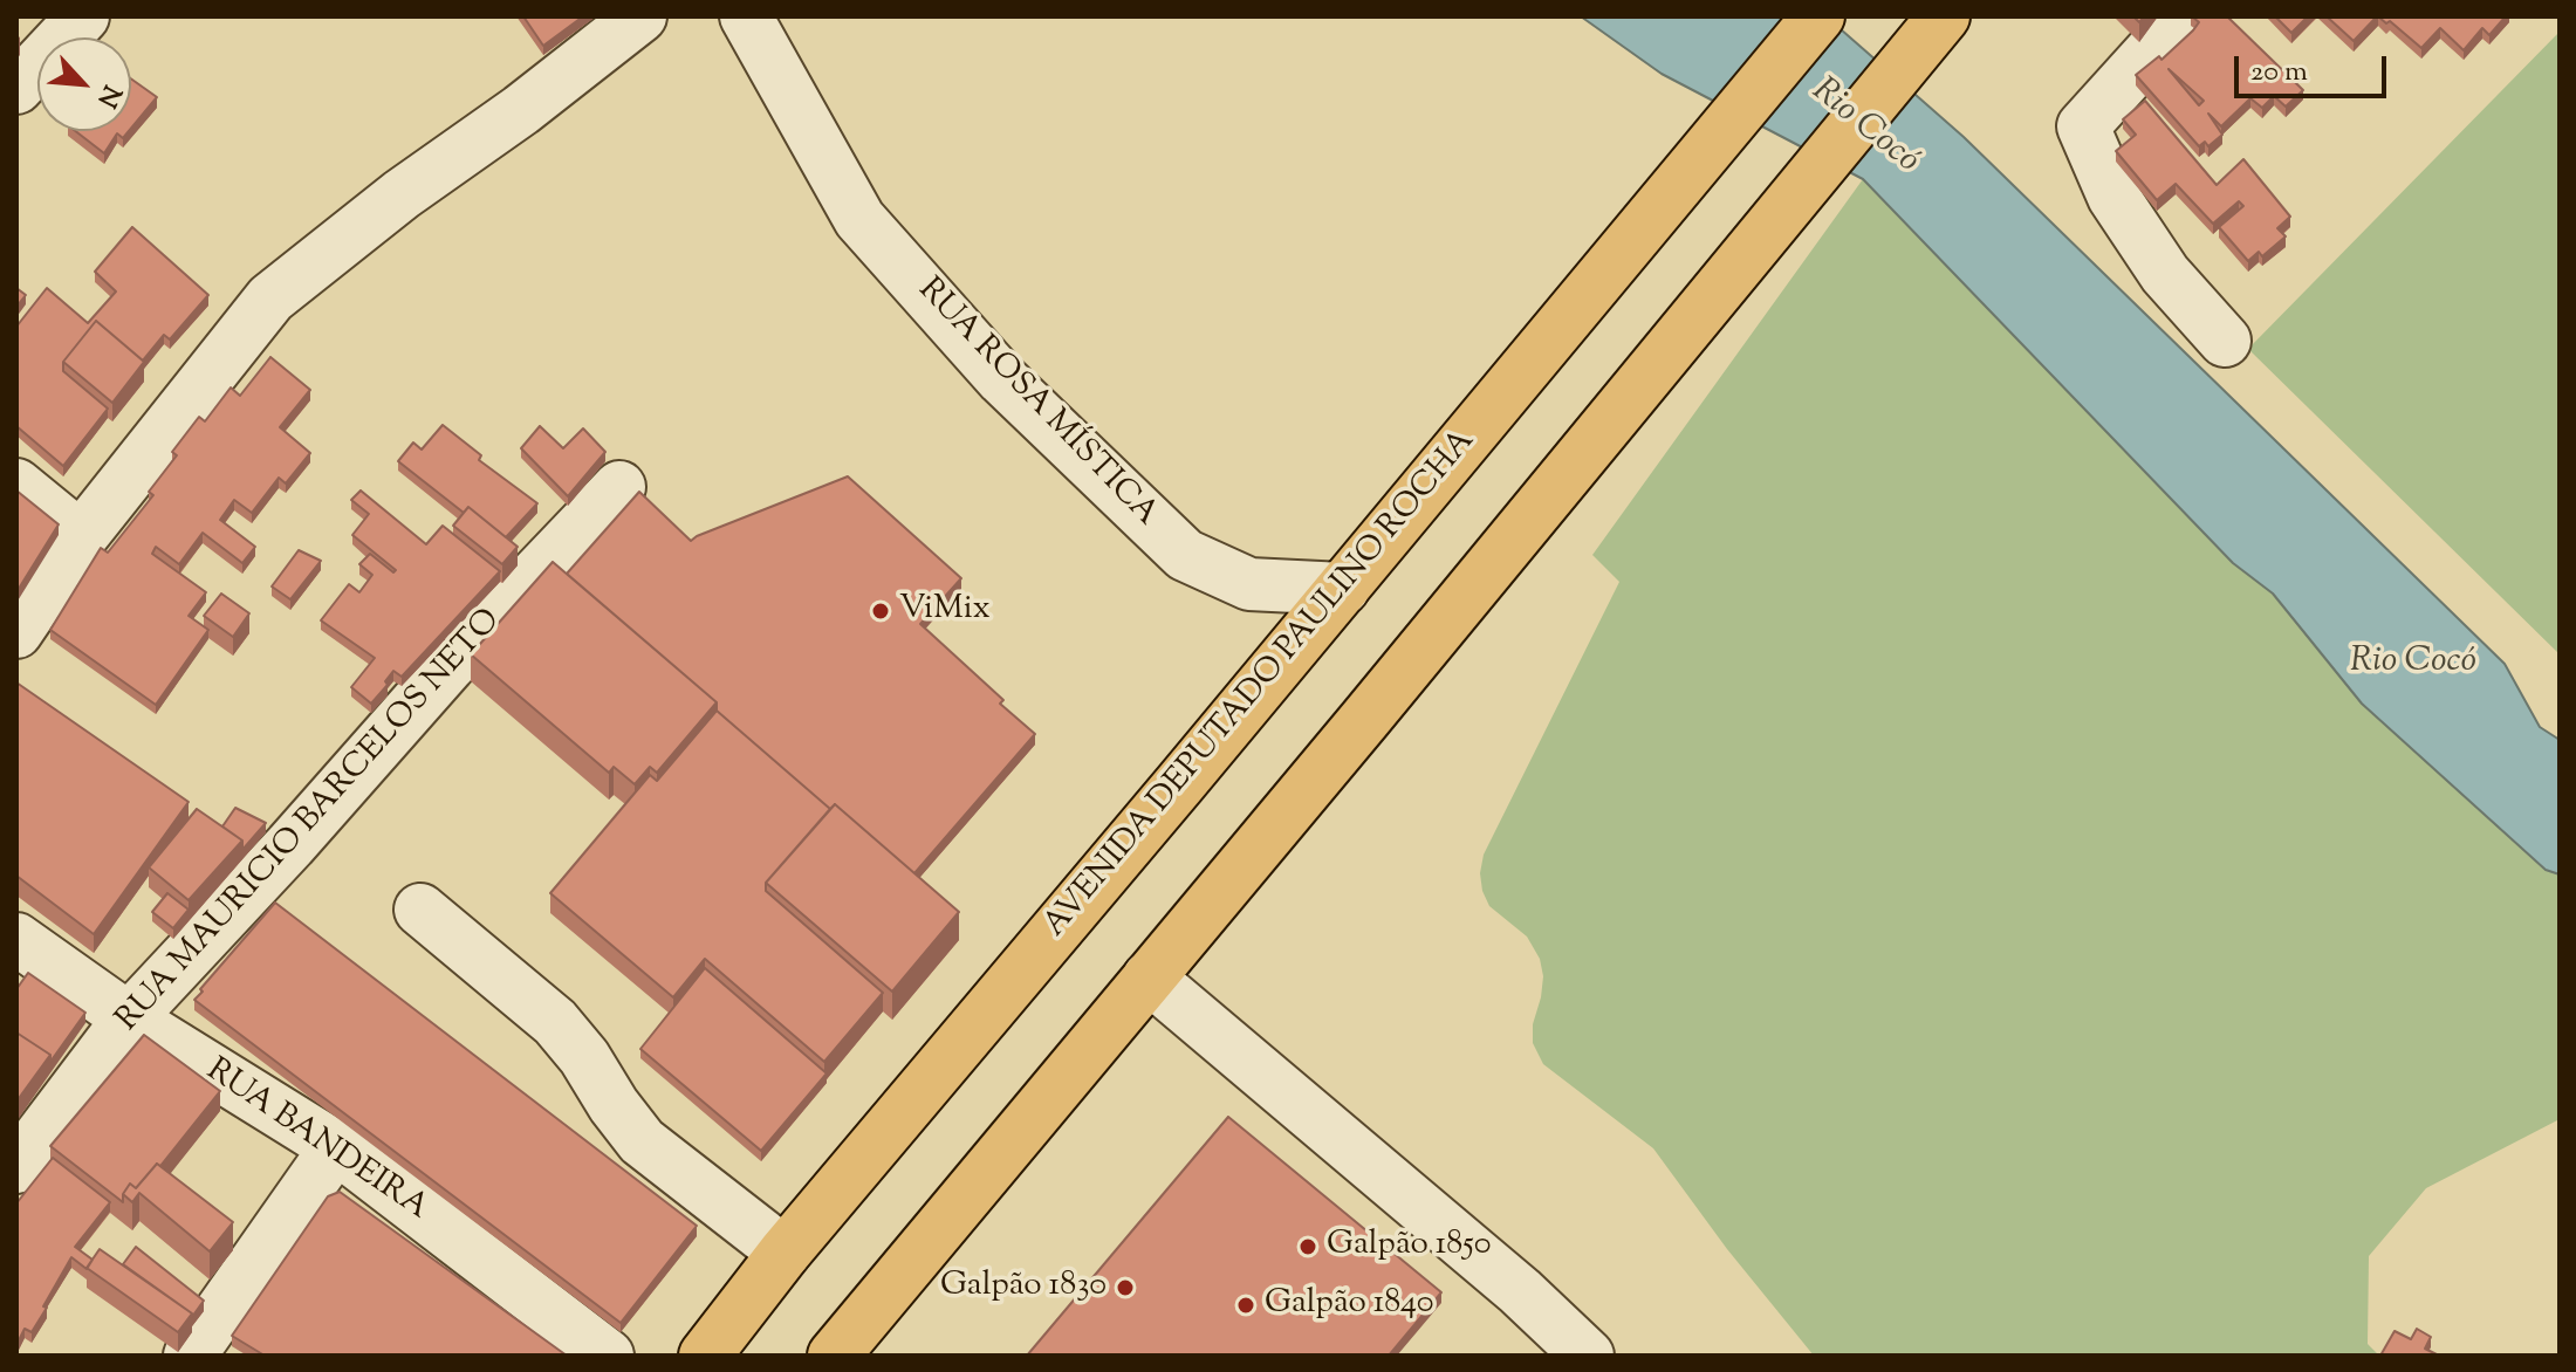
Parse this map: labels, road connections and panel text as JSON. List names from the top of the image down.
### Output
{
  "streets": {
    "main road": ["AVENIDA DEPUTADO PAULINO ROCHA"],
    "street": ["RUA ROSA MÍSTICA", "RUA MAURICIO BARCELOS NETO", "RUA BANDEIRA"]
  },
  "crossings": [
    ["RUA ROSA MÍSTICA", "AVENIDA DEPUTADO PAULINO ROCHA"],
    ["RUA MAURICIO BARCELOS NETO", "RUA BANDEIRA"]
  ],
  "water": ["Rio Cocó"],
  "places": [
    "ViMix",
    "Galpão 1850",
    "Galpão 1830",
    "Galpão 1840"
  ],
  "scale_bar": "20 m",
  "north": "bottom right"
}
